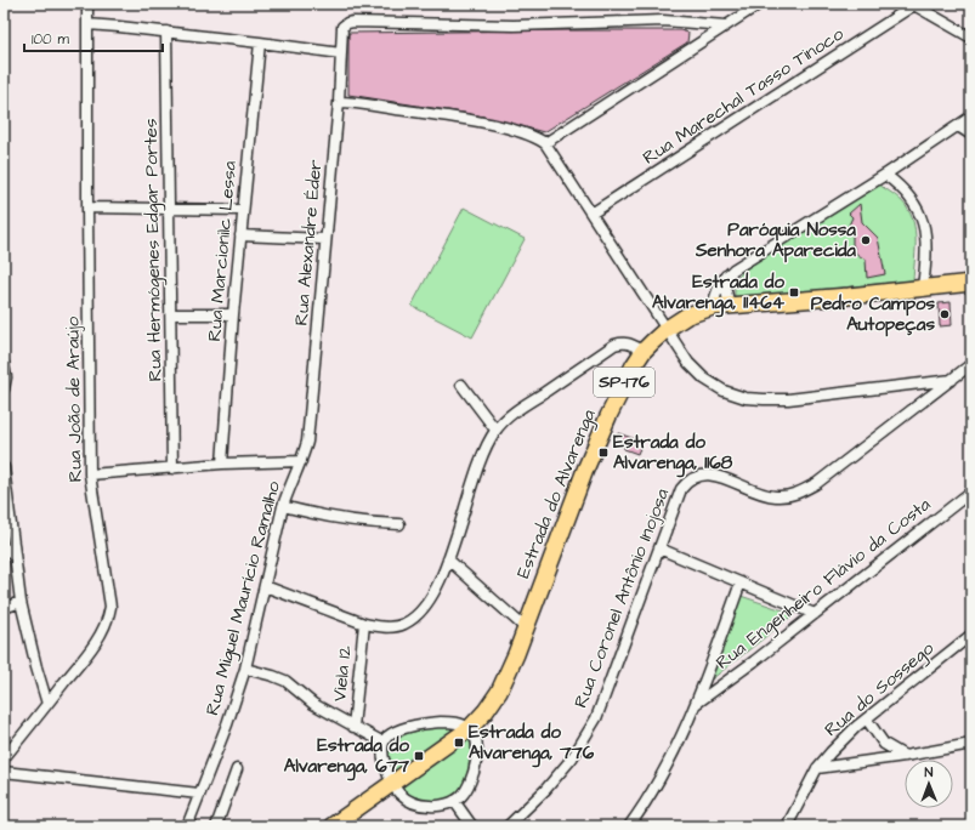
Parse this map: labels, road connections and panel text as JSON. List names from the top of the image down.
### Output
{
  "streets": {
    "main road": ["SP-176", "Estrada do Alvarenga"],
    "street": [
      "Rua Marechal Tasso Tinoco",
      "Rua Alexandre Éder",
      "Rua Hermógenes Edgar Portes",
      "Rua Marcionilc Lessa",
      "Rua João de Araújo",
      "Rua Engenheiro Flávio da Costa",
      "Rua Miguel Maurício Ramalho",
      "Rua Coronel Antônio Inojosa",
      "Viela 12",
      "Rua do Sossego"
    ]
  },
  "crossings": [
    ["Rua Alexandre Éder", "Rua Miguel Maurício Ramalho"]
  ],
  "places": {
    "other": ["Paróquia Nossa Senhora Aparecida", "Pedro Campos Autopeças"],
    "transit": [
      "Estrada do Alvarenga, 11464",
      "Estrada do Alvarenga, 1168",
      "Estrada do Alvarenga, 776",
      "Estrada do Alvarenga, 677"
    ]
  },
  "scale_bar": "100 m",
  "north": "top"
}
